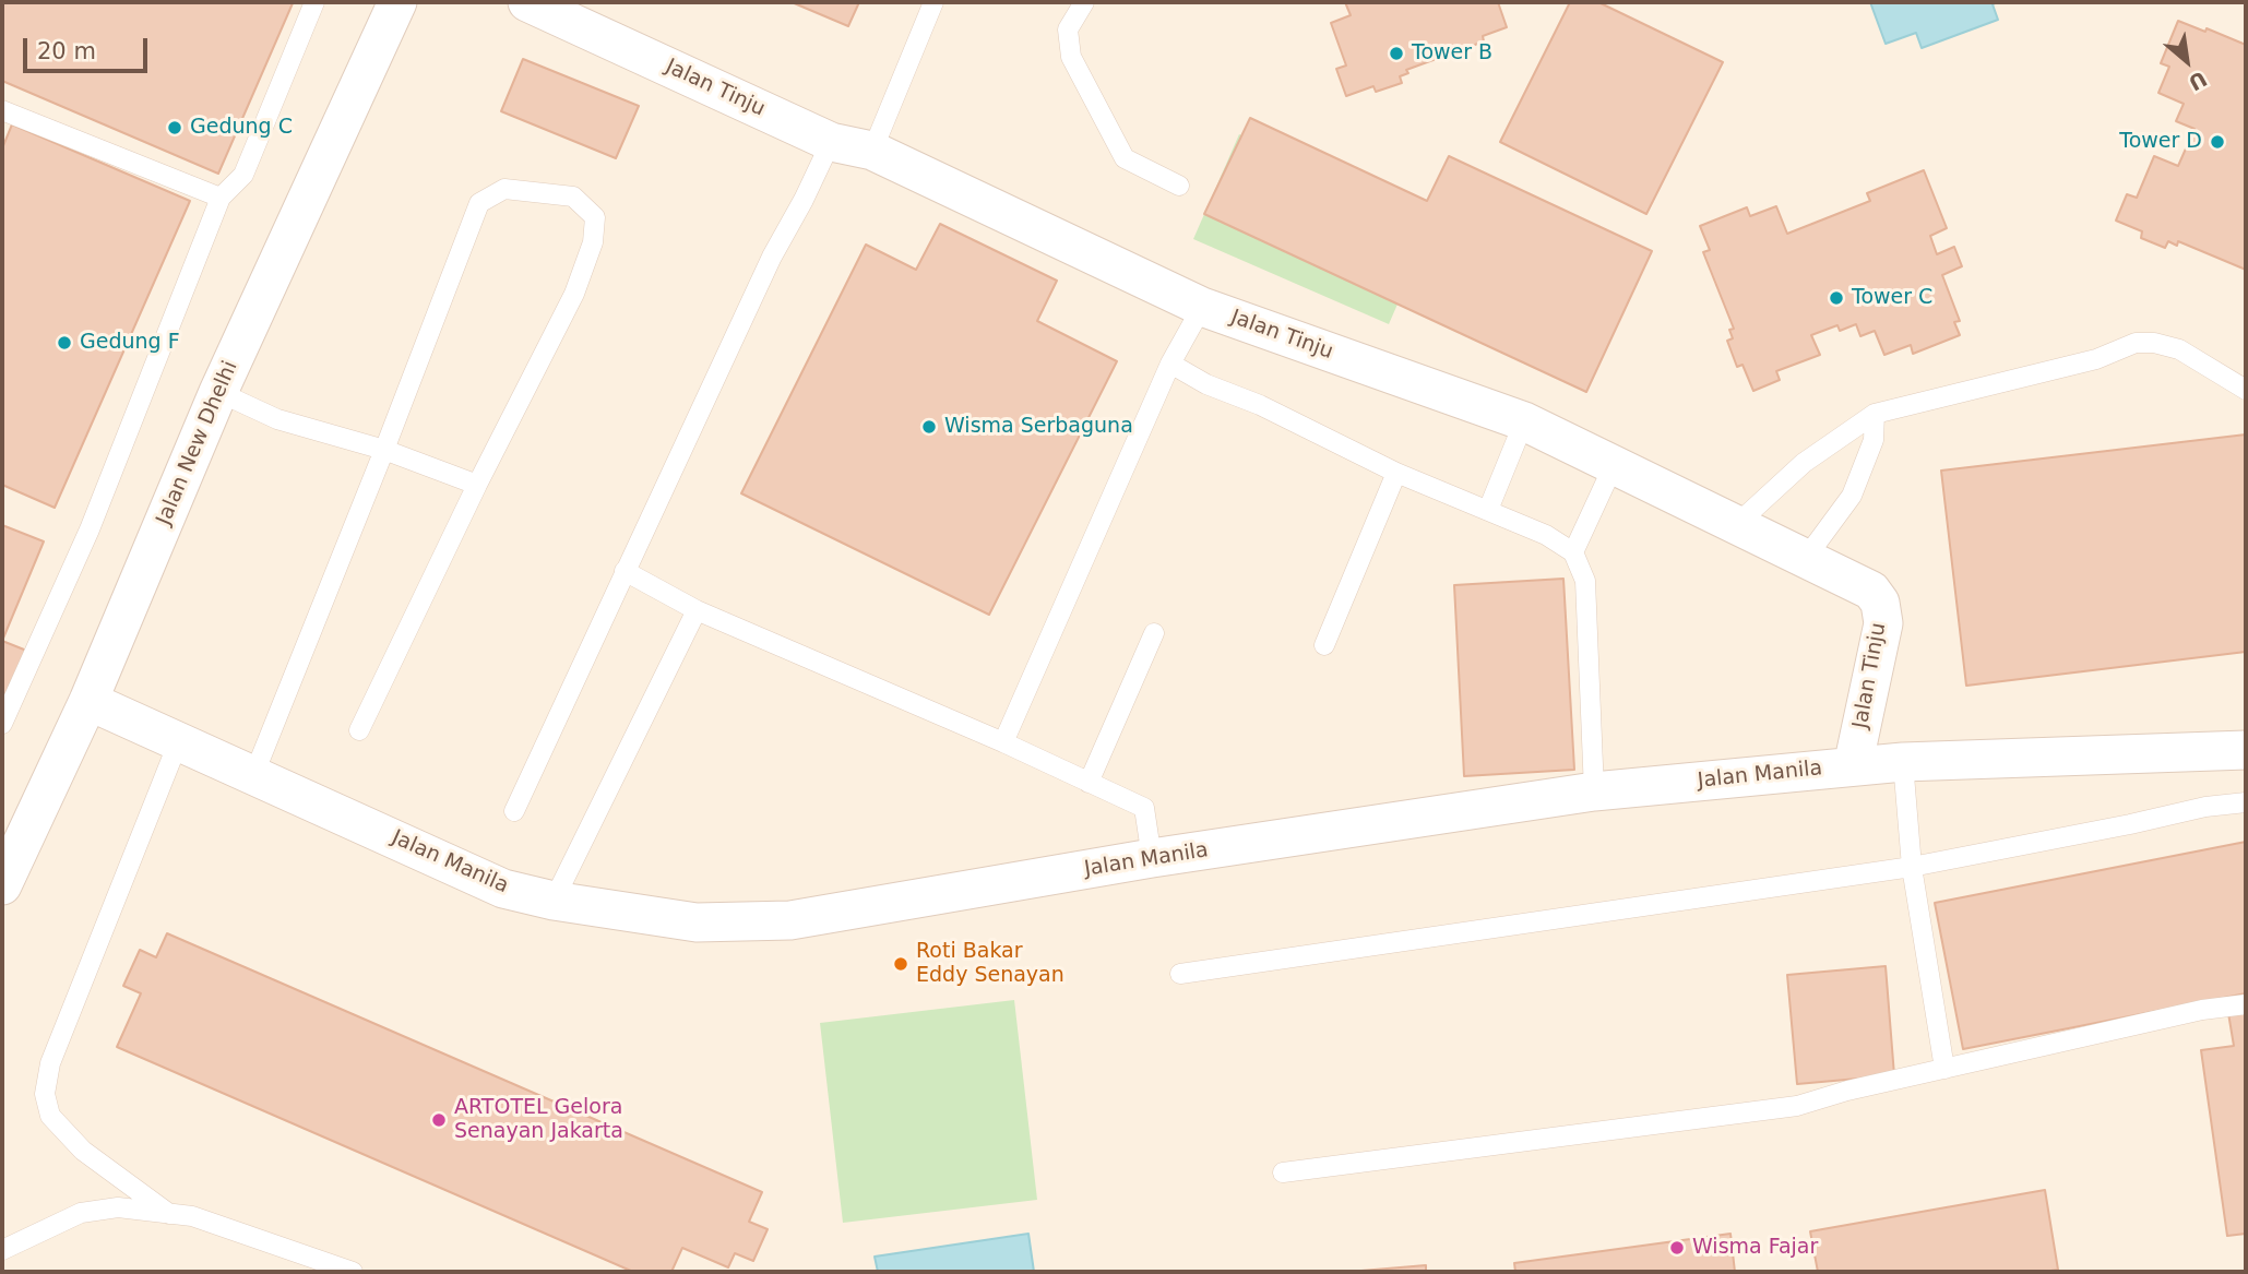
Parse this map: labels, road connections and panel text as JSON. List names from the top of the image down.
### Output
{
  "streets": {
    "street": ["Jalan Tinju", "Jalan New Dhelhi", "Jalan Manila"]
  },
  "crossings": [
    ["Jalan Tinju", "Jalan Manila"],
    ["Jalan New Dhelhi", "Jalan Manila"]
  ],
  "places": [
    "Tower B",
    "Gedung C",
    "Tower D",
    "Tower C",
    "Gedung F",
    "Wisma Serbaguna",
    "Roti Bakar Eddy Senayan",
    "ARTOTEL Gelora Senayan Jakarta",
    "Wisma Fajar"
  ],
  "scale_bar": "20 m",
  "north": "bottom right"
}
